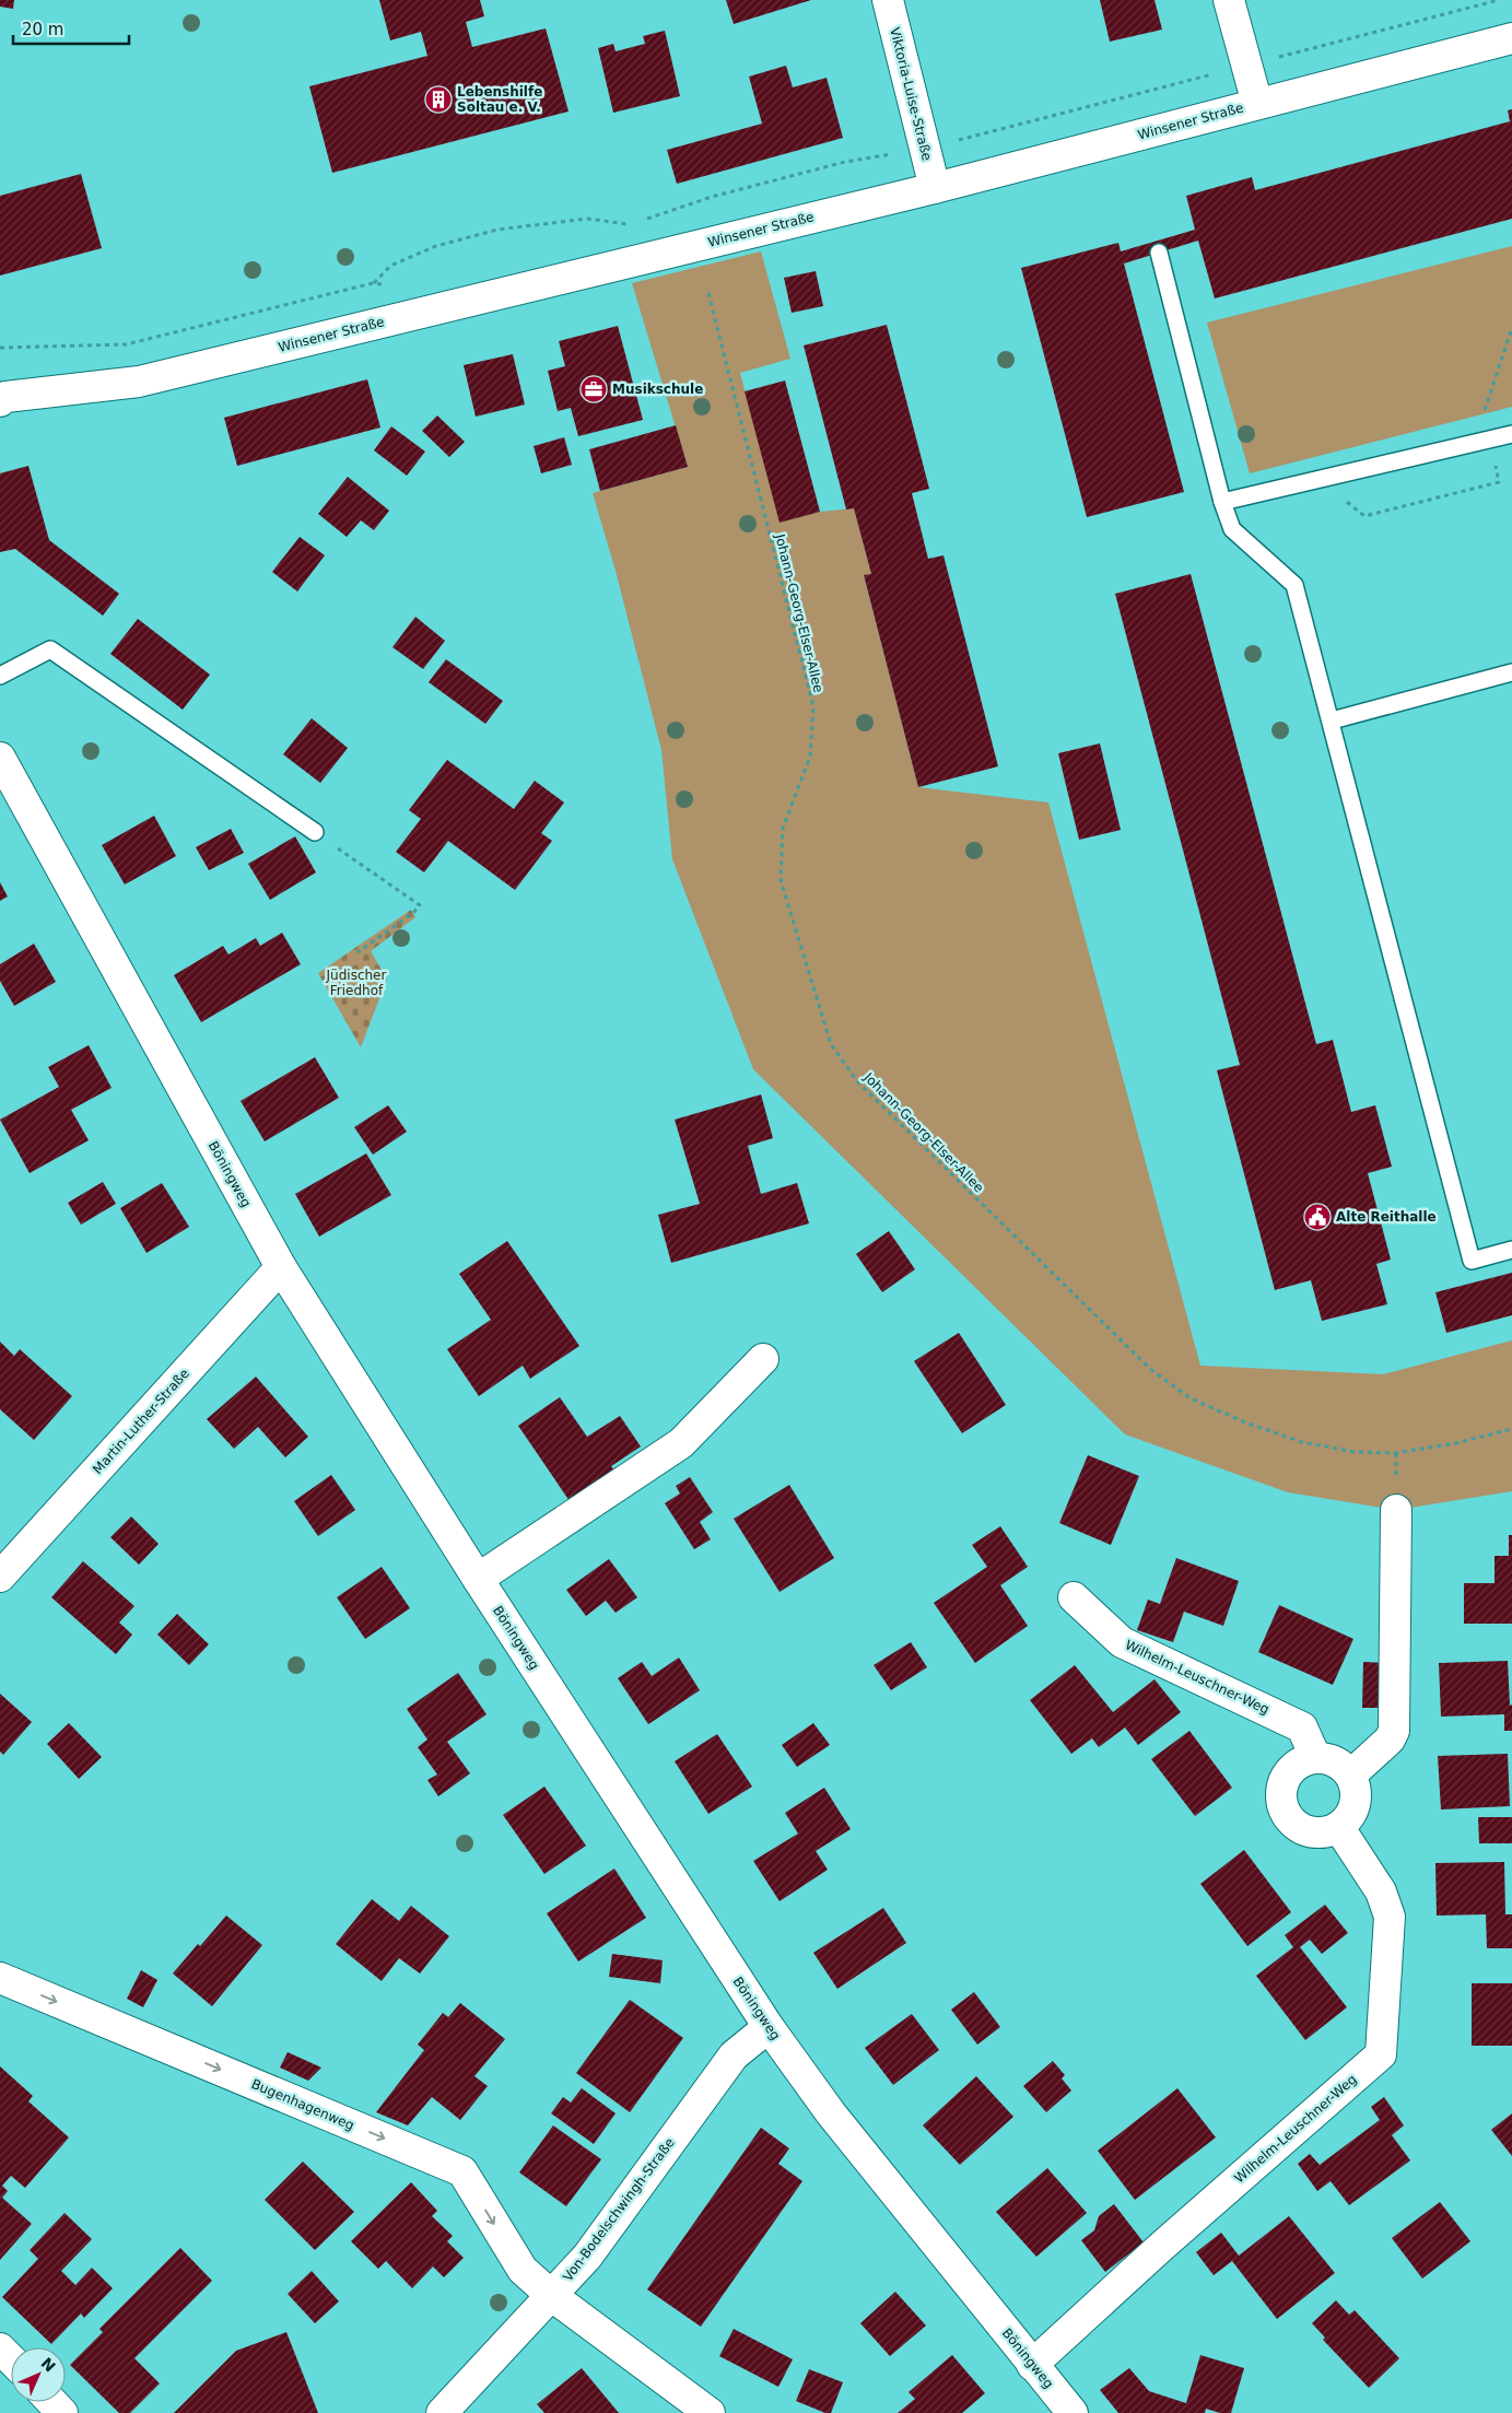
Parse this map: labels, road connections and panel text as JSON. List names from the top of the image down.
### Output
{
  "streets": {
    "street": [
      "Viktoria-Luise-Straße",
      "Winsener Straße",
      "Böningweg",
      "Martin-Luther-Straße",
      "Wilhelm-Leuschner-Weg",
      "Bugenhagenweg",
      "Von-Bodelschwingh-Straße"
    ],
    "path": ["Johann-Georg-Elser-Allee"]
  },
  "crossings": [
    ["Viktoria-Luise-Straße", "Winsener Straße"],
    ["Böningweg", "Martin-Luther-Straße"],
    ["Böningweg", "Wilhelm-Leuschner-Weg"],
    ["Böningweg", "Von-Bodelschwingh-Straße"],
    ["Bugenhagenweg", "Von-Bodelschwingh-Straße"]
  ],
  "one_way": ["Bugenhagenweg"],
  "parks": ["Jüdischer Friedhof"],
  "places": {
    "building": ["Lebenshilfe Soltau e. V."],
    "office": ["Musikschule"],
    "public building": ["Alte Reithalle"]
  },
  "scale_bar": "20 m",
  "north": "top right"
}
